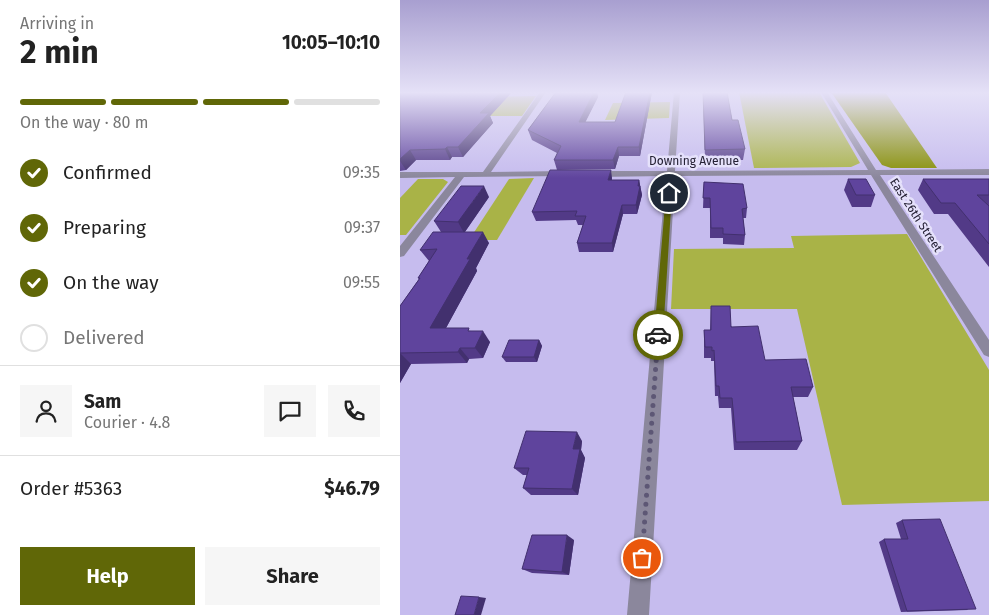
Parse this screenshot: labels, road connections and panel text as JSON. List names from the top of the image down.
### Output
{
  "streets": {
    "street": ["Downing Avenue", "East 26th Street"]
  },
  "crossings": [
    ["Downing Avenue", "East 26th Street"]
  ],
  "page": {
    "heading": ["2 min", "Arriving in", "10:05–10:10"],
    "panel": [
      "Sam",
      "Courier · 4.8",
      "Order #5363",
      "$46.79"
    ],
    "bar": "On the way · 80 m",
    "list": [
      ["Confirmed", "09:35"],
      ["Preparing", "09:37"],
      ["On the way", "09:55"],
      "Delivered"
    ],
    "buttons": ["Help", "Share"]
  }
}
